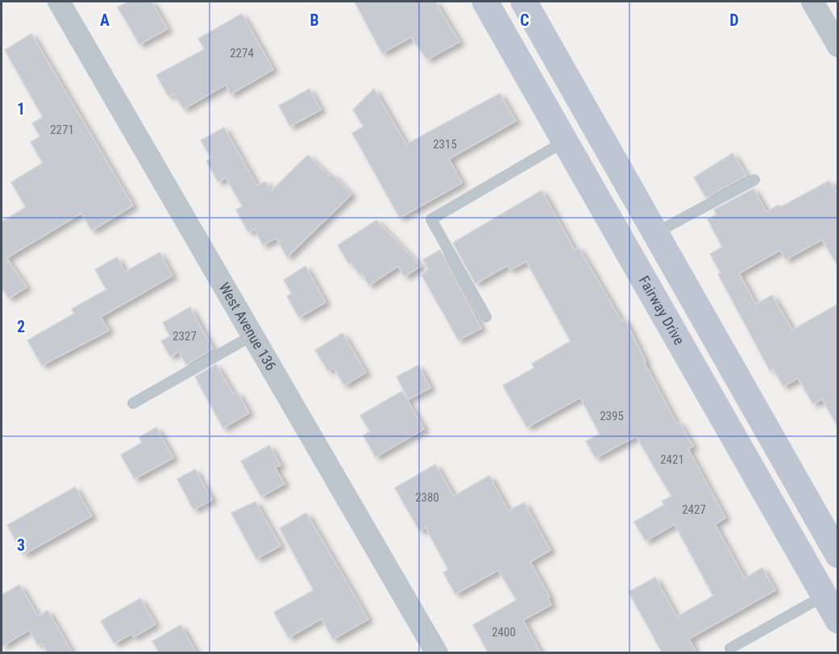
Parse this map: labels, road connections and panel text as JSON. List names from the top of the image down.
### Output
{
  "streets": {
    "street": ["Fairway Drive", "West Avenue 136"]
  },
  "house_numbers": [
    "2274",
    "2271",
    "2315",
    "2327",
    "2395",
    "2421",
    "2380",
    "2427",
    "2400"
  ],
  "grid": {
    "columns": [
      "A",
      "B",
      "C",
      "D"
    ],
    "rows": ["1", "2", "3"]
  }
}
